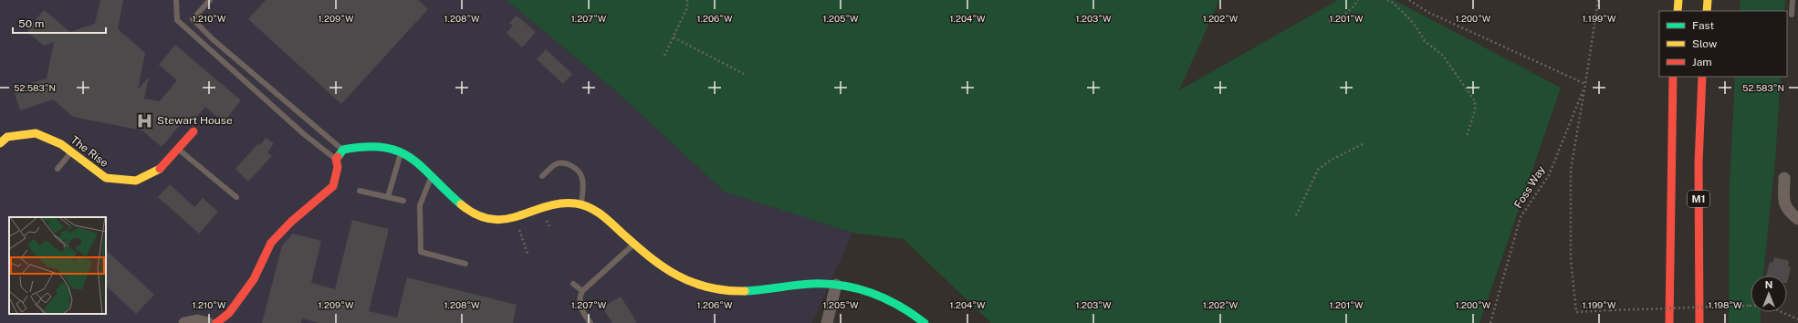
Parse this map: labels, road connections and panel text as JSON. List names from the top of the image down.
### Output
{
  "streets": {
    "main road": ["The Rise", "M1"],
    "path": ["Foss Way"]
  },
  "places": {
    "hospital": ["Stewart House"]
  },
  "legend": ["Fast", "Slow", "Jam"],
  "scale_bar": "50 m",
  "north": "top",
  "coordinates": [
    "1.210°W",
    "1.209°W",
    "1.208°W",
    "1.207°W",
    "1.206°W",
    "1.205°W",
    "1.204°W",
    "1.203°W",
    "1.202°W",
    "1.201°W",
    "1.200°W",
    "1.199°W",
    "52.583°N",
    "1.198°W"
  ]
}
